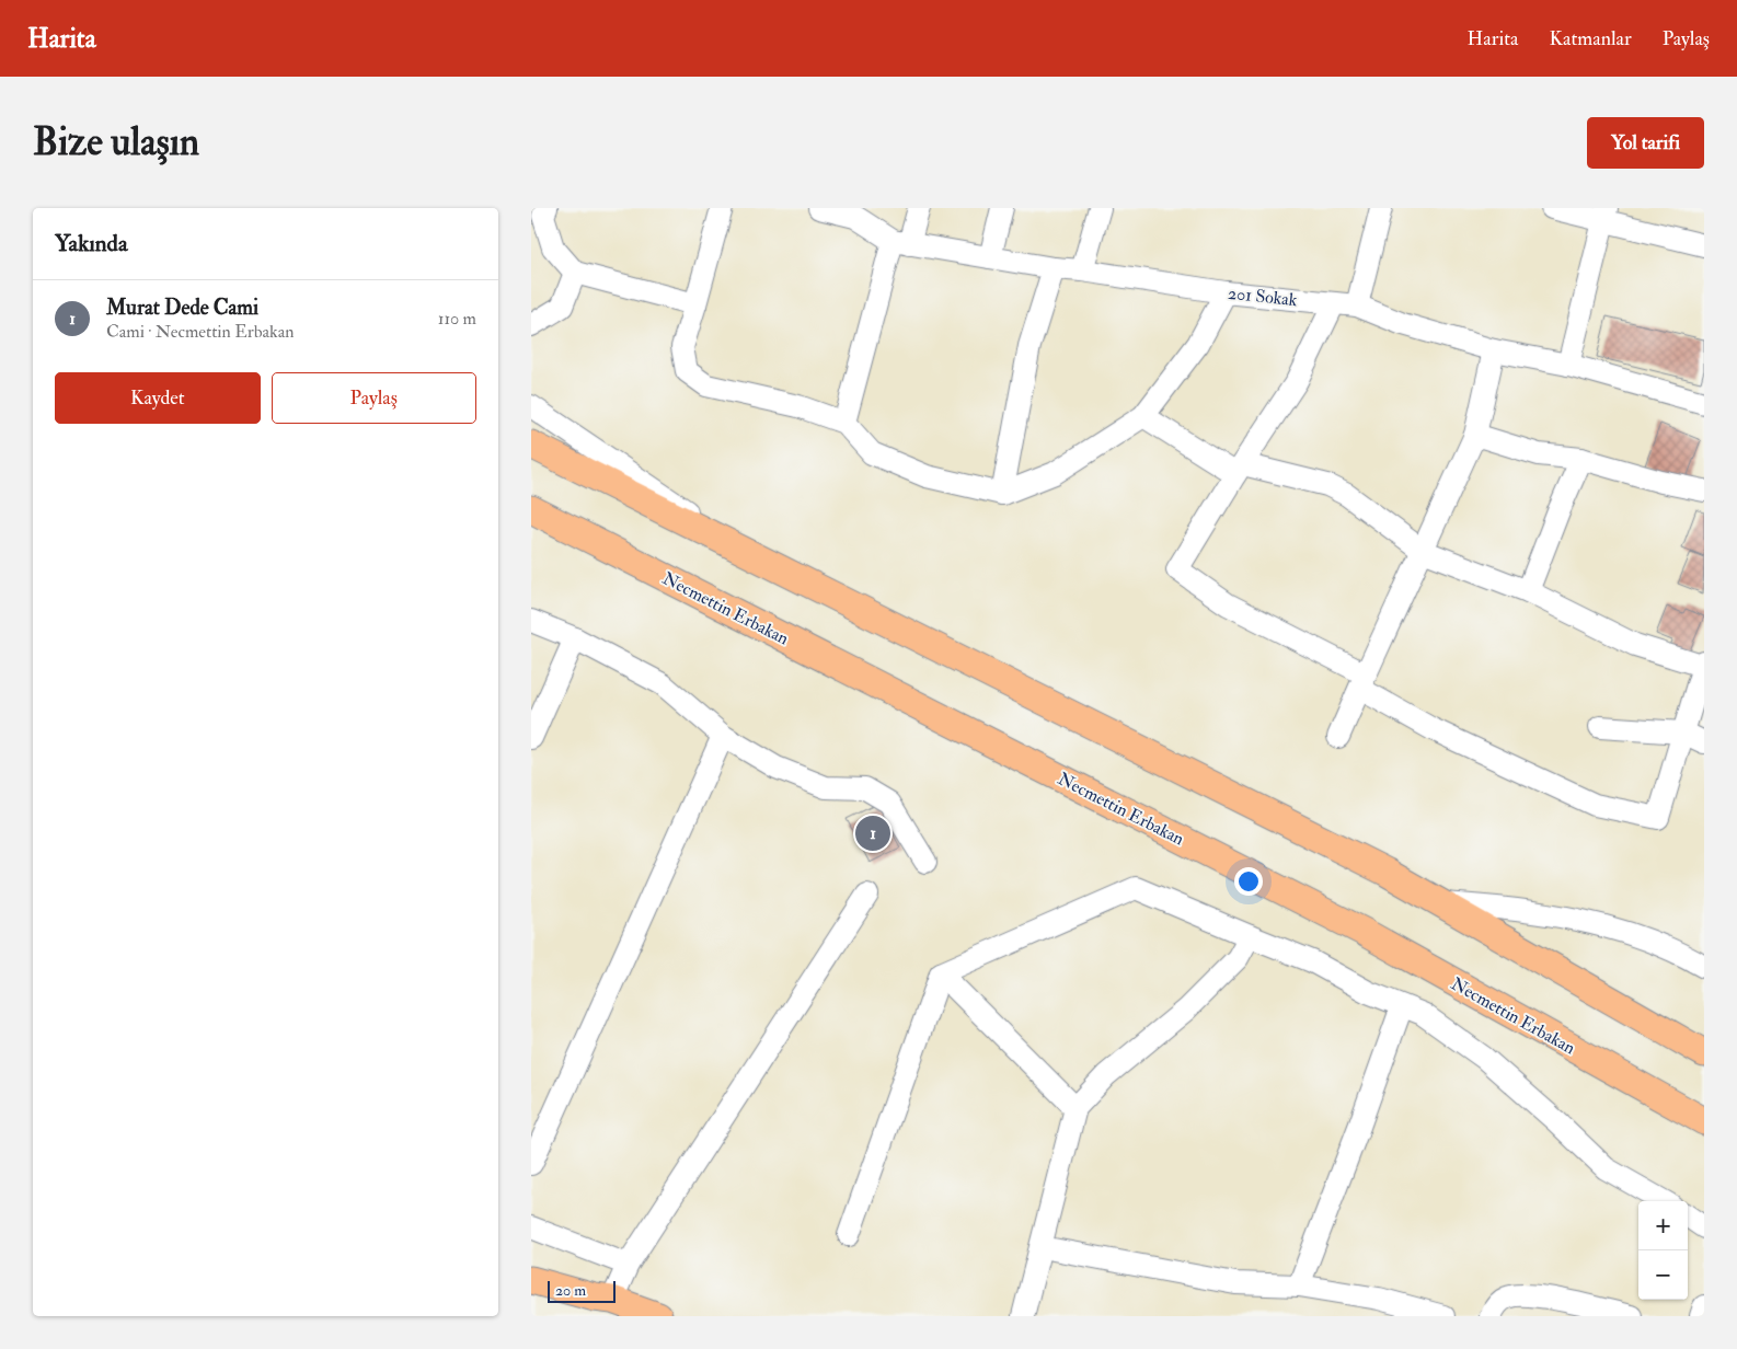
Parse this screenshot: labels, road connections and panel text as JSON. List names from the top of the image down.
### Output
{
  "streets": {
    "main road": ["Necmettin Erbakan"],
    "street": ["201 Sokak"]
  },
  "scale_bar": "20 m",
  "page": {
    "header": "Harita",
    "nav": ["Harita", "Katmanlar", "Paylaş"],
    "buttons": [
      "Yol tarifi",
      ["Kaydet", "Paylaş"]
    ],
    "title": "Bize ulaşın",
    "heading": "Yakında",
    "list": [
      {
        "mark": "1",
        "name": "Murat Dede Cami",
        "note": "Cami · Necmettin Erbakan",
        "value": "110 m"
      }
    ],
    "pins": "1",
    "map_buttons": ["+", "−"],
    "scale": "20 m"
  }
}
